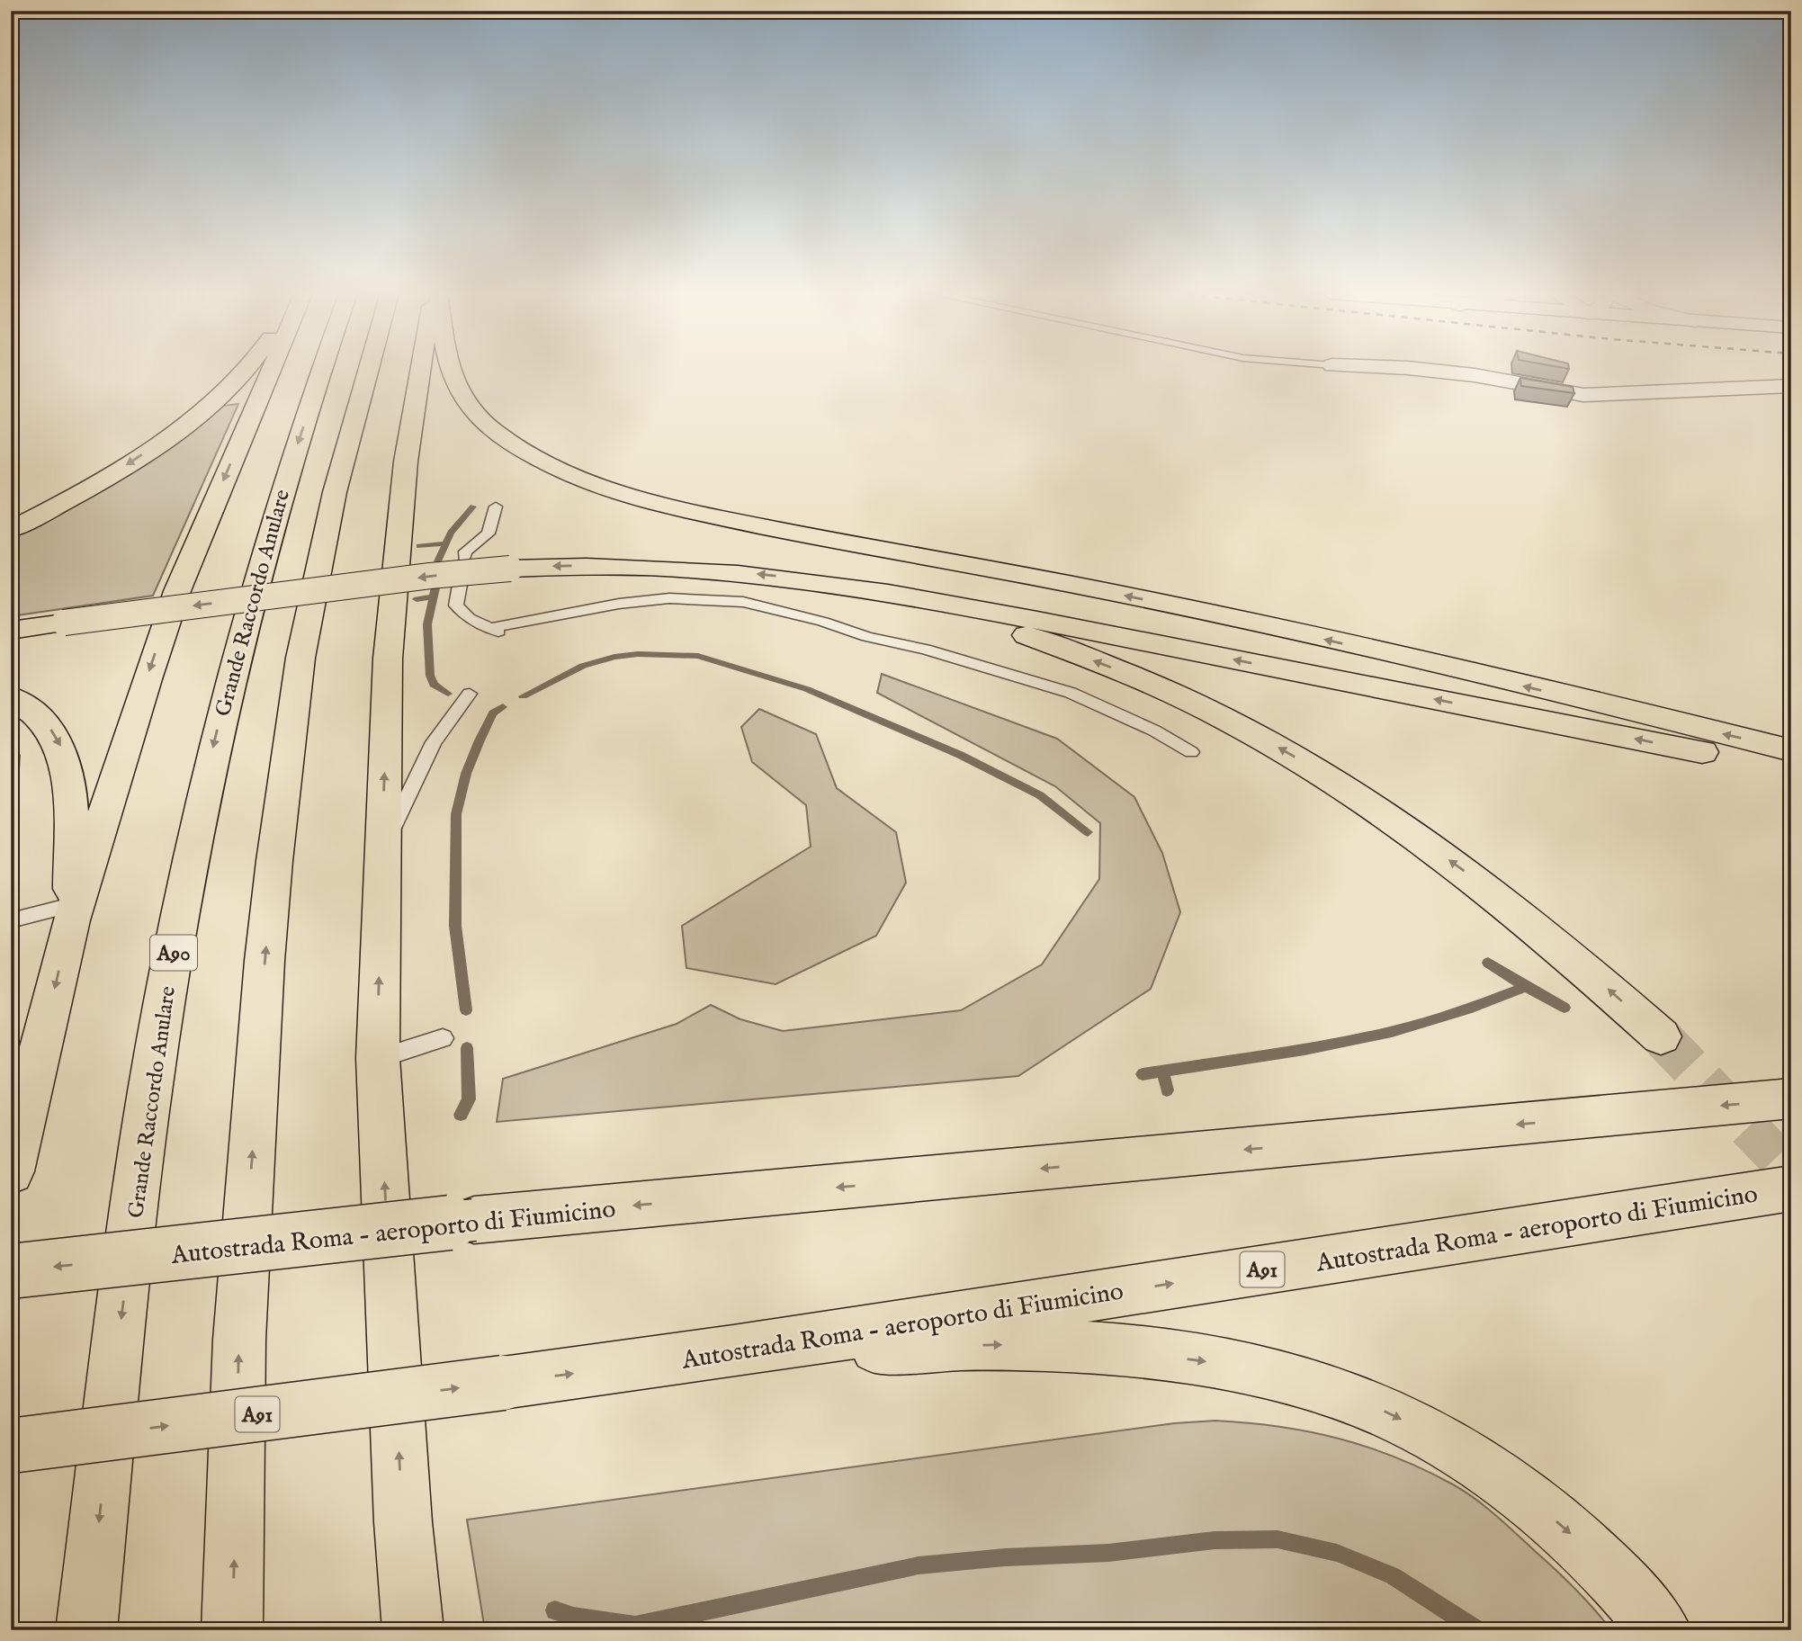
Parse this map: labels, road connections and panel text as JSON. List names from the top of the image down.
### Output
{
  "streets": {
    "highway": [
      "Grande Raccordo Anulare",
      "A90",
      "Autostrada Roma - aeroporto di Fiumicino",
      "A91"
    ]
  }
}
